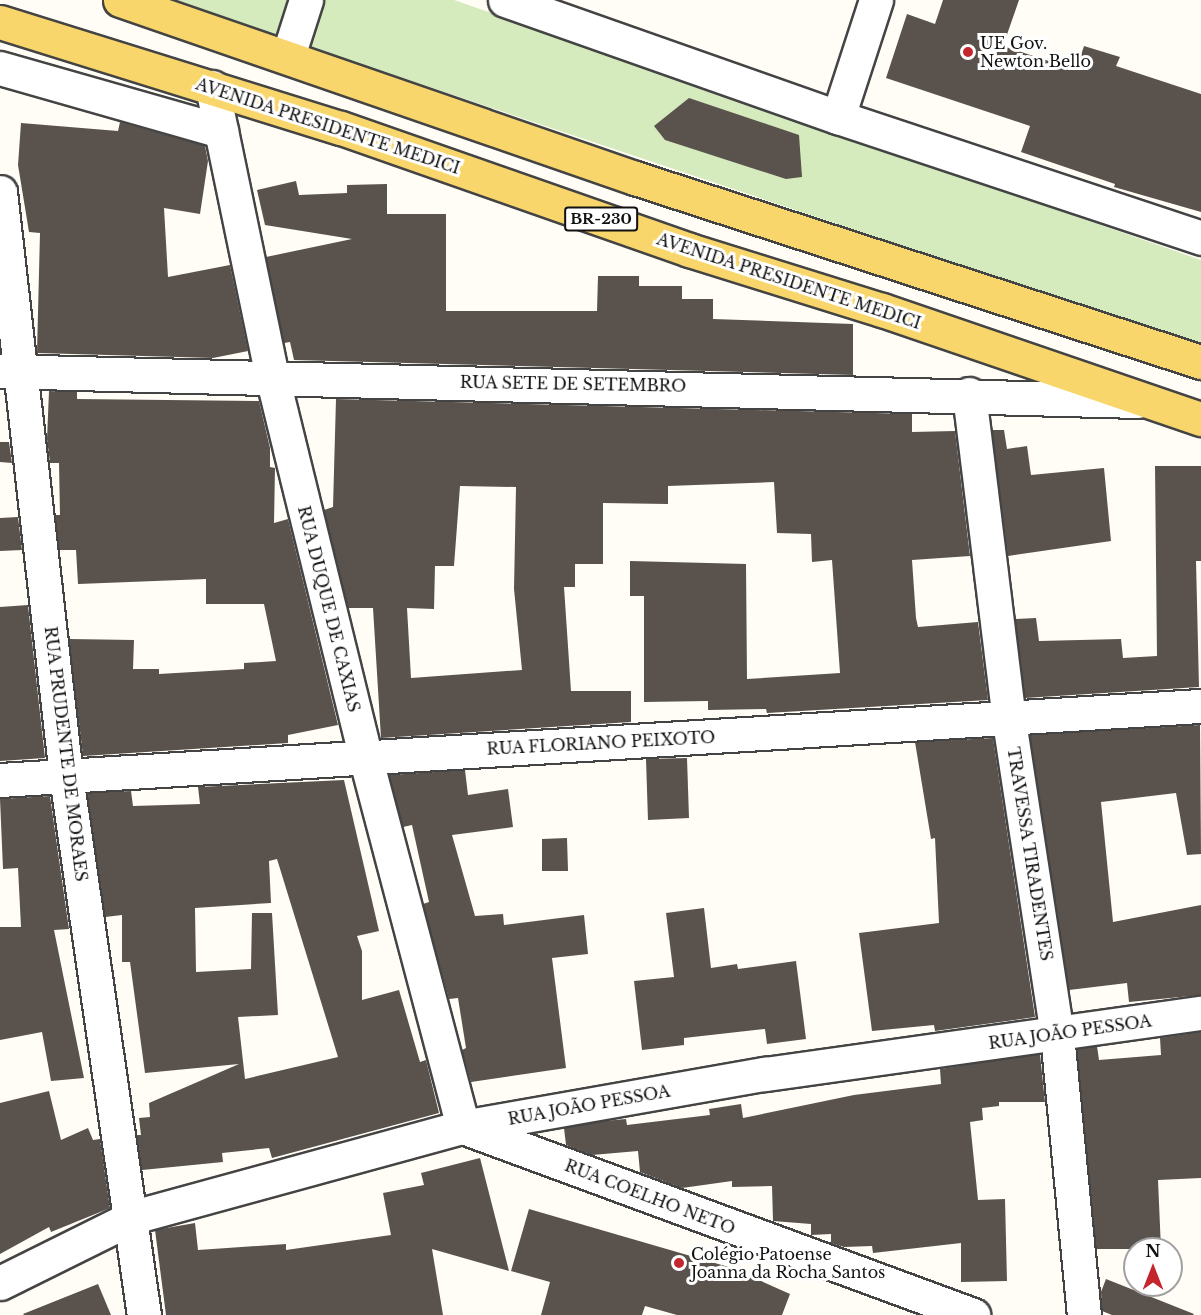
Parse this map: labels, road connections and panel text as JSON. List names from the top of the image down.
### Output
{
  "streets": {
    "main road": ["AVENIDA PRESIDENTE MEDICI", "BR-230"],
    "street": [
      "RUA SETE DE SETEMBRO",
      "RUA DUQUE DE CAXIAS",
      "RUA FLORIANO PEIXOTO",
      "RUA PRUDENTE DE MORAES",
      "TRAVESSA TIRADENTES",
      "RUA JOÃO PESSOA",
      "RUA COELHO NETO"
    ]
  },
  "crossings": [
    ["AVENIDA PRESIDENTE MEDICI", "RUA SETE DE SETEMBRO"],
    ["AVENIDA PRESIDENTE MEDICI", "RUA DUQUE DE CAXIAS"],
    ["RUA SETE DE SETEMBRO", "RUA DUQUE DE CAXIAS"],
    ["RUA SETE DE SETEMBRO", "RUA PRUDENTE DE MORAES"],
    ["RUA SETE DE SETEMBRO", "TRAVESSA TIRADENTES"],
    ["RUA DUQUE DE CAXIAS", "RUA FLORIANO PEIXOTO"],
    ["RUA DUQUE DE CAXIAS", "RUA JOÃO PESSOA"],
    ["RUA DUQUE DE CAXIAS", "RUA COELHO NETO"],
    ["RUA FLORIANO PEIXOTO", "RUA PRUDENTE DE MORAES"],
    ["RUA FLORIANO PEIXOTO", "TRAVESSA TIRADENTES"],
    ["RUA PRUDENTE DE MORAES", "RUA JOÃO PESSOA"],
    ["TRAVESSA TIRADENTES", "RUA JOÃO PESSOA"],
    ["RUA JOÃO PESSOA", "RUA COELHO NETO"]
  ],
  "places": ["UE Gov. Newton Bello", "Colégio Patoense Joanna da Rocha Santos"],
  "north": "top"
}
